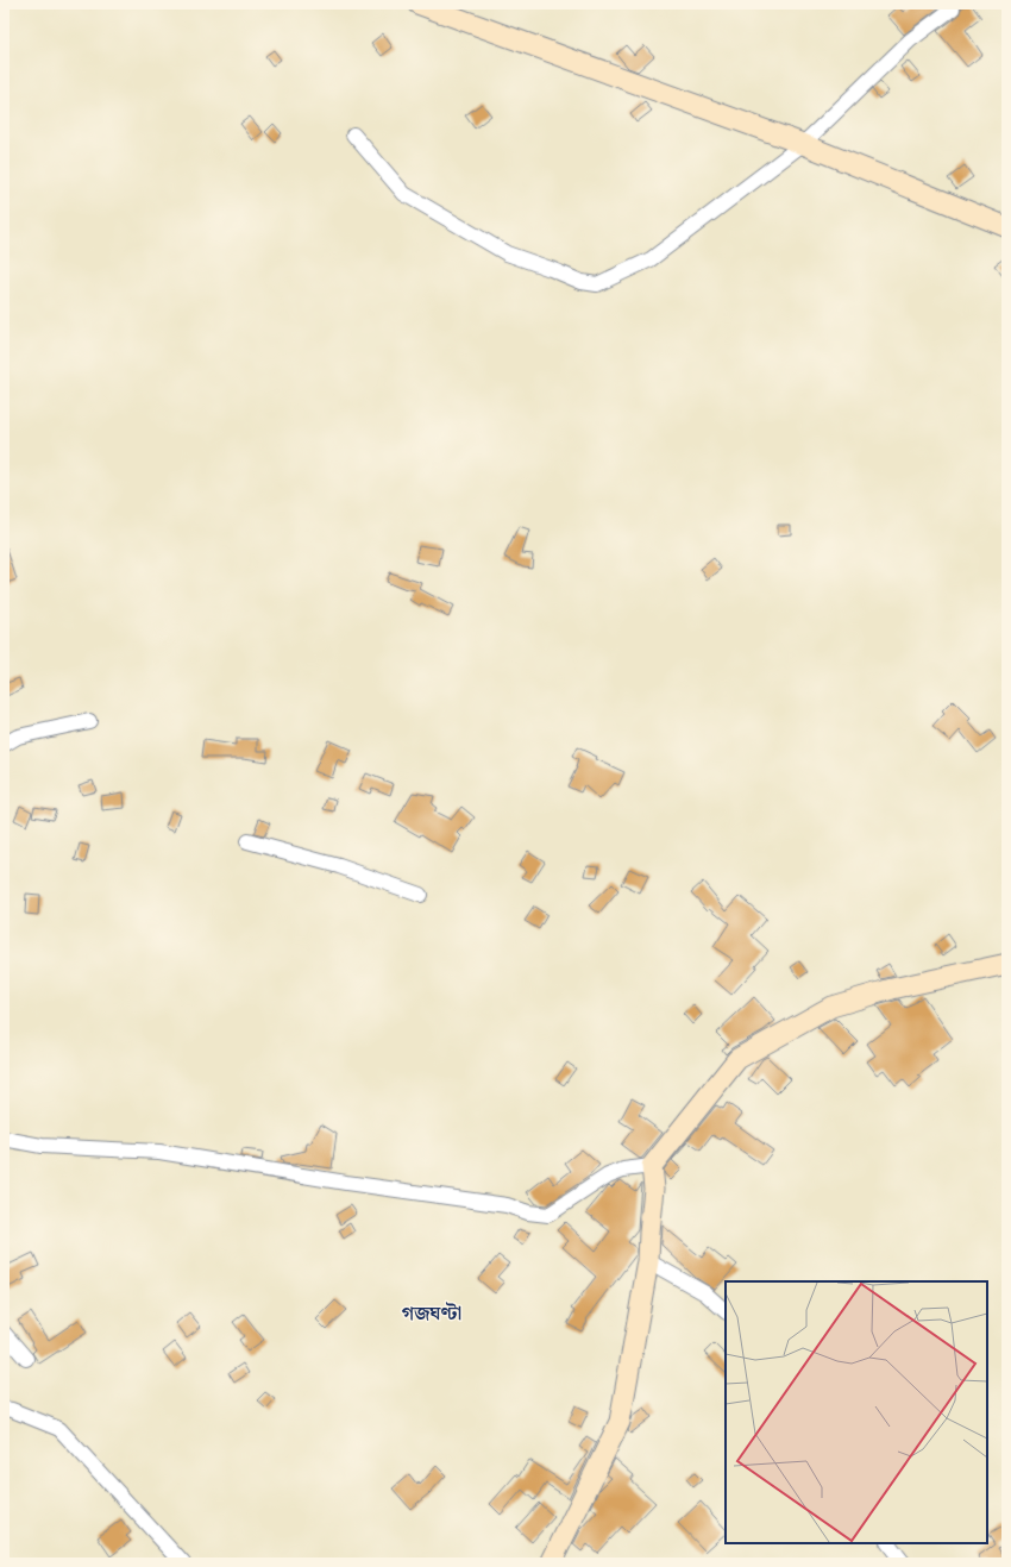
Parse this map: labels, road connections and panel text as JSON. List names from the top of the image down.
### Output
{
  "districts": ["গজঘণ্টা"]
}
